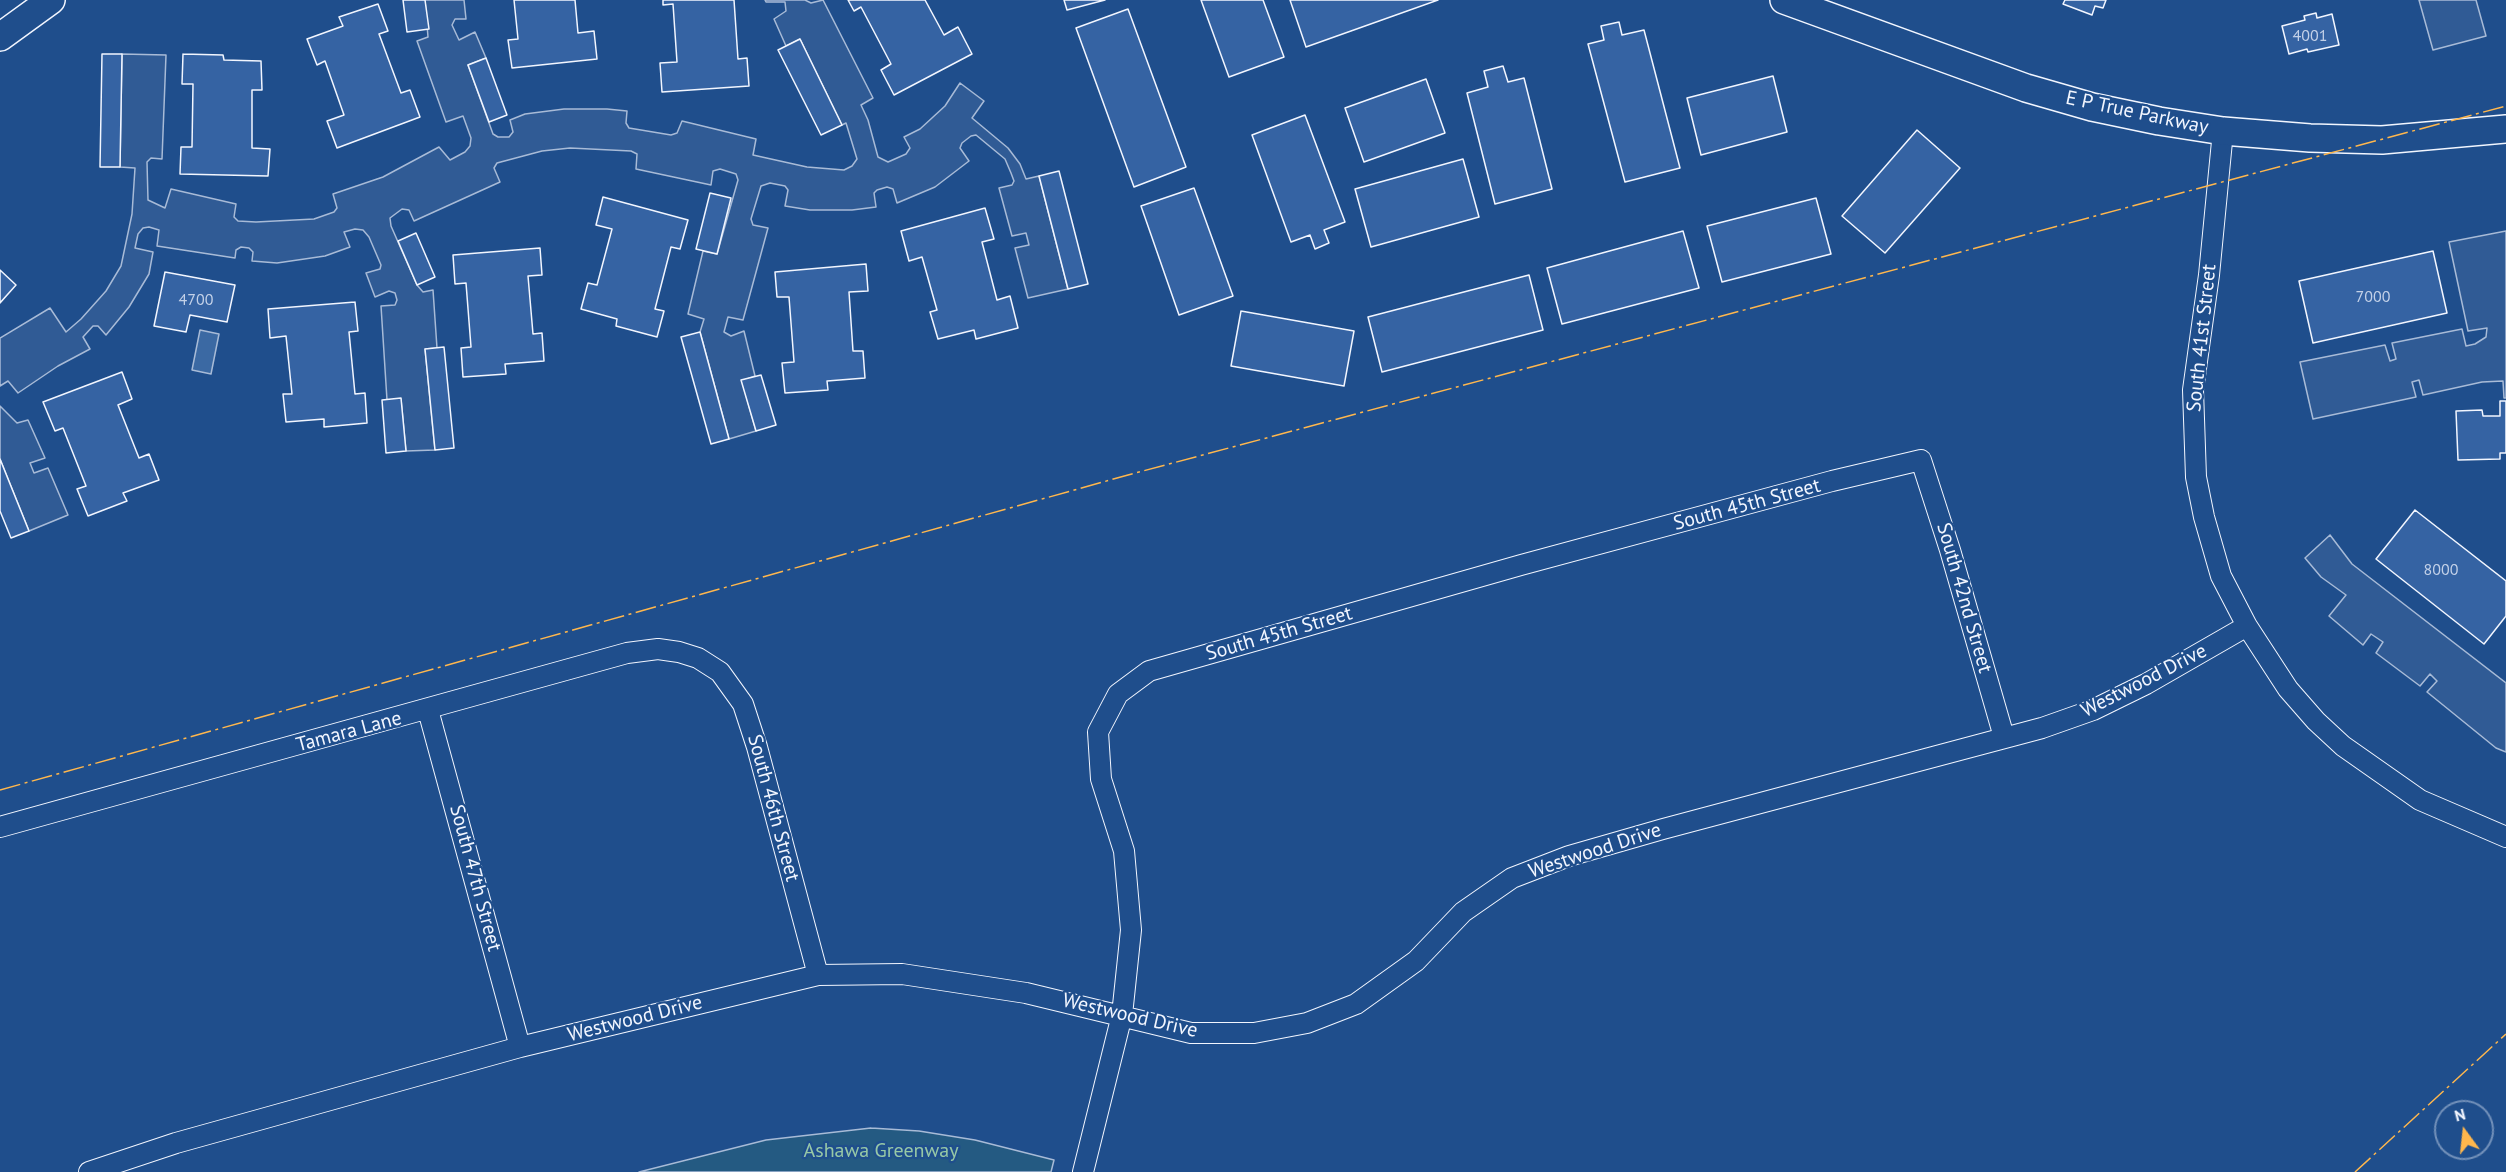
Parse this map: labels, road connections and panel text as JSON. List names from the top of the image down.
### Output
{
  "streets": {
    "main road": ["E P True Parkway"],
    "street": [
      "South 41st Street",
      "South 45th Street",
      "South 42nd Street",
      "Westwood Drive",
      "Tamara Lane",
      "South 46th Street",
      "South 47th Street"
    ]
  },
  "crossings": [
    ["E P True Parkway", "South 41st Street"],
    ["South 41st Street", "Westwood Drive"],
    ["South 45th Street", "South 42nd Street"],
    ["South 45th Street", "Westwood Drive"],
    ["South 42nd Street", "Westwood Drive"],
    ["Westwood Drive", "South 46th Street"],
    ["Westwood Drive", "South 47th Street"],
    ["Tamara Lane", "South 46th Street"],
    ["Tamara Lane", "South 47th Street"]
  ],
  "parks": ["Ashawa Greenway"],
  "house_numbers": [
    "4001",
    "7000",
    "4700",
    "8000"
  ],
  "north": "top"
}
